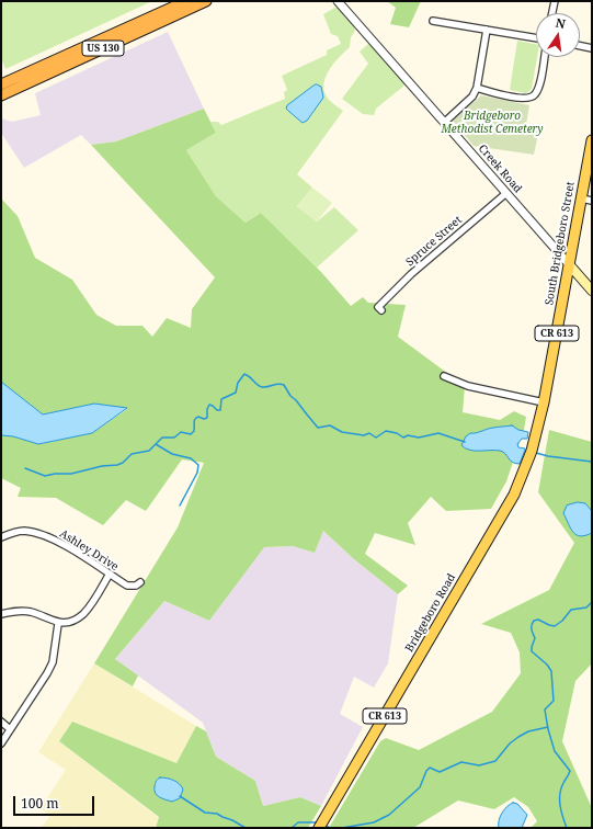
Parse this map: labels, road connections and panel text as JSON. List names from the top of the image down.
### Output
{
  "streets": {
    "highway": ["US 130"],
    "main road": [
      "Creek Road",
      "South Bridgeboro Street",
      "CR 613",
      "Bridgeboro Road"
    ],
    "street": ["Spruce Street", "Ashley Drive"]
  },
  "crossings": [
    ["Creek Road", "Spruce Street"],
    ["Creek Road", "South Bridgeboro Street"],
    ["South Bridgeboro Street", "Bridgeboro Road"]
  ],
  "parks": ["Bridgeboro Methodist Cemetery"],
  "scale_bar": "100 m",
  "north": "top"
}
